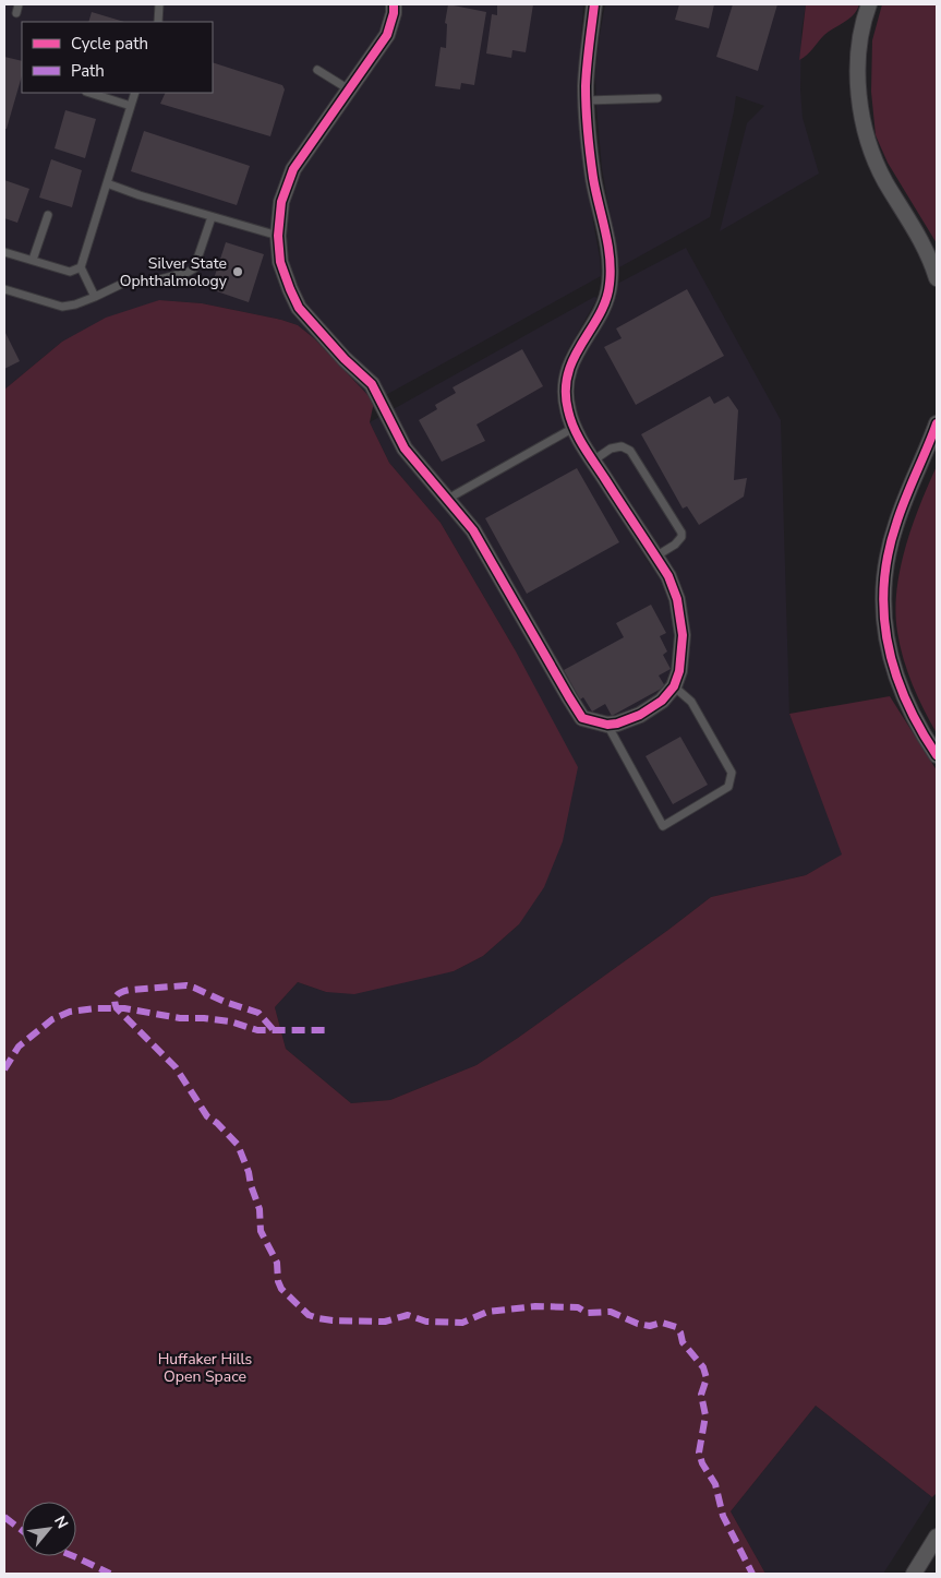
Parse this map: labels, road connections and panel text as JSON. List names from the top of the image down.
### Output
{
  "parks": ["Huffaker Hills Open Space"],
  "places": ["Silver State Ophthalmology"],
  "legend": ["Cycle path", "Path"],
  "north": "top right"
}
